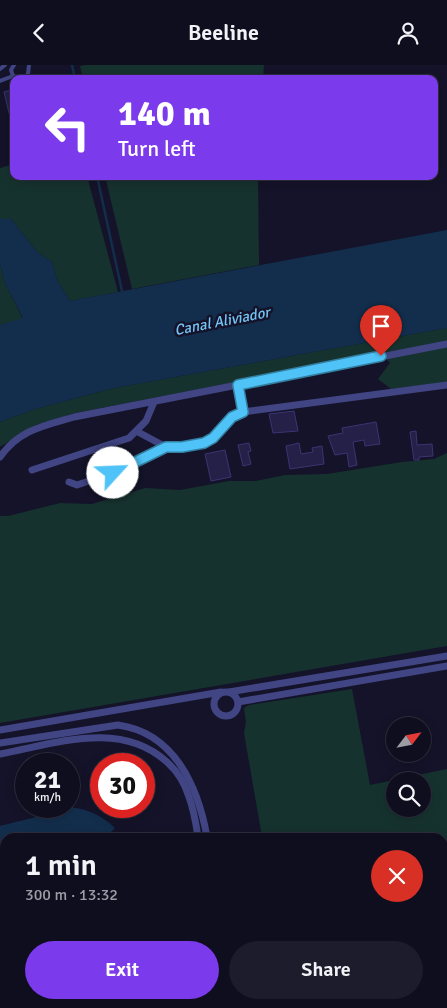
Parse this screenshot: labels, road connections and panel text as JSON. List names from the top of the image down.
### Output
{
  "water": ["Canal Aliviador"],
  "north": "top right",
  "page": {
    "header": "Beeline",
    "turn": ["140 m", "Turn left"],
    "speed": "21 km/h",
    "limit": "30",
    "heading": ["1 min", "300 m · 13:32"],
    "buttons": ["Exit", "Share"]
  }
}
